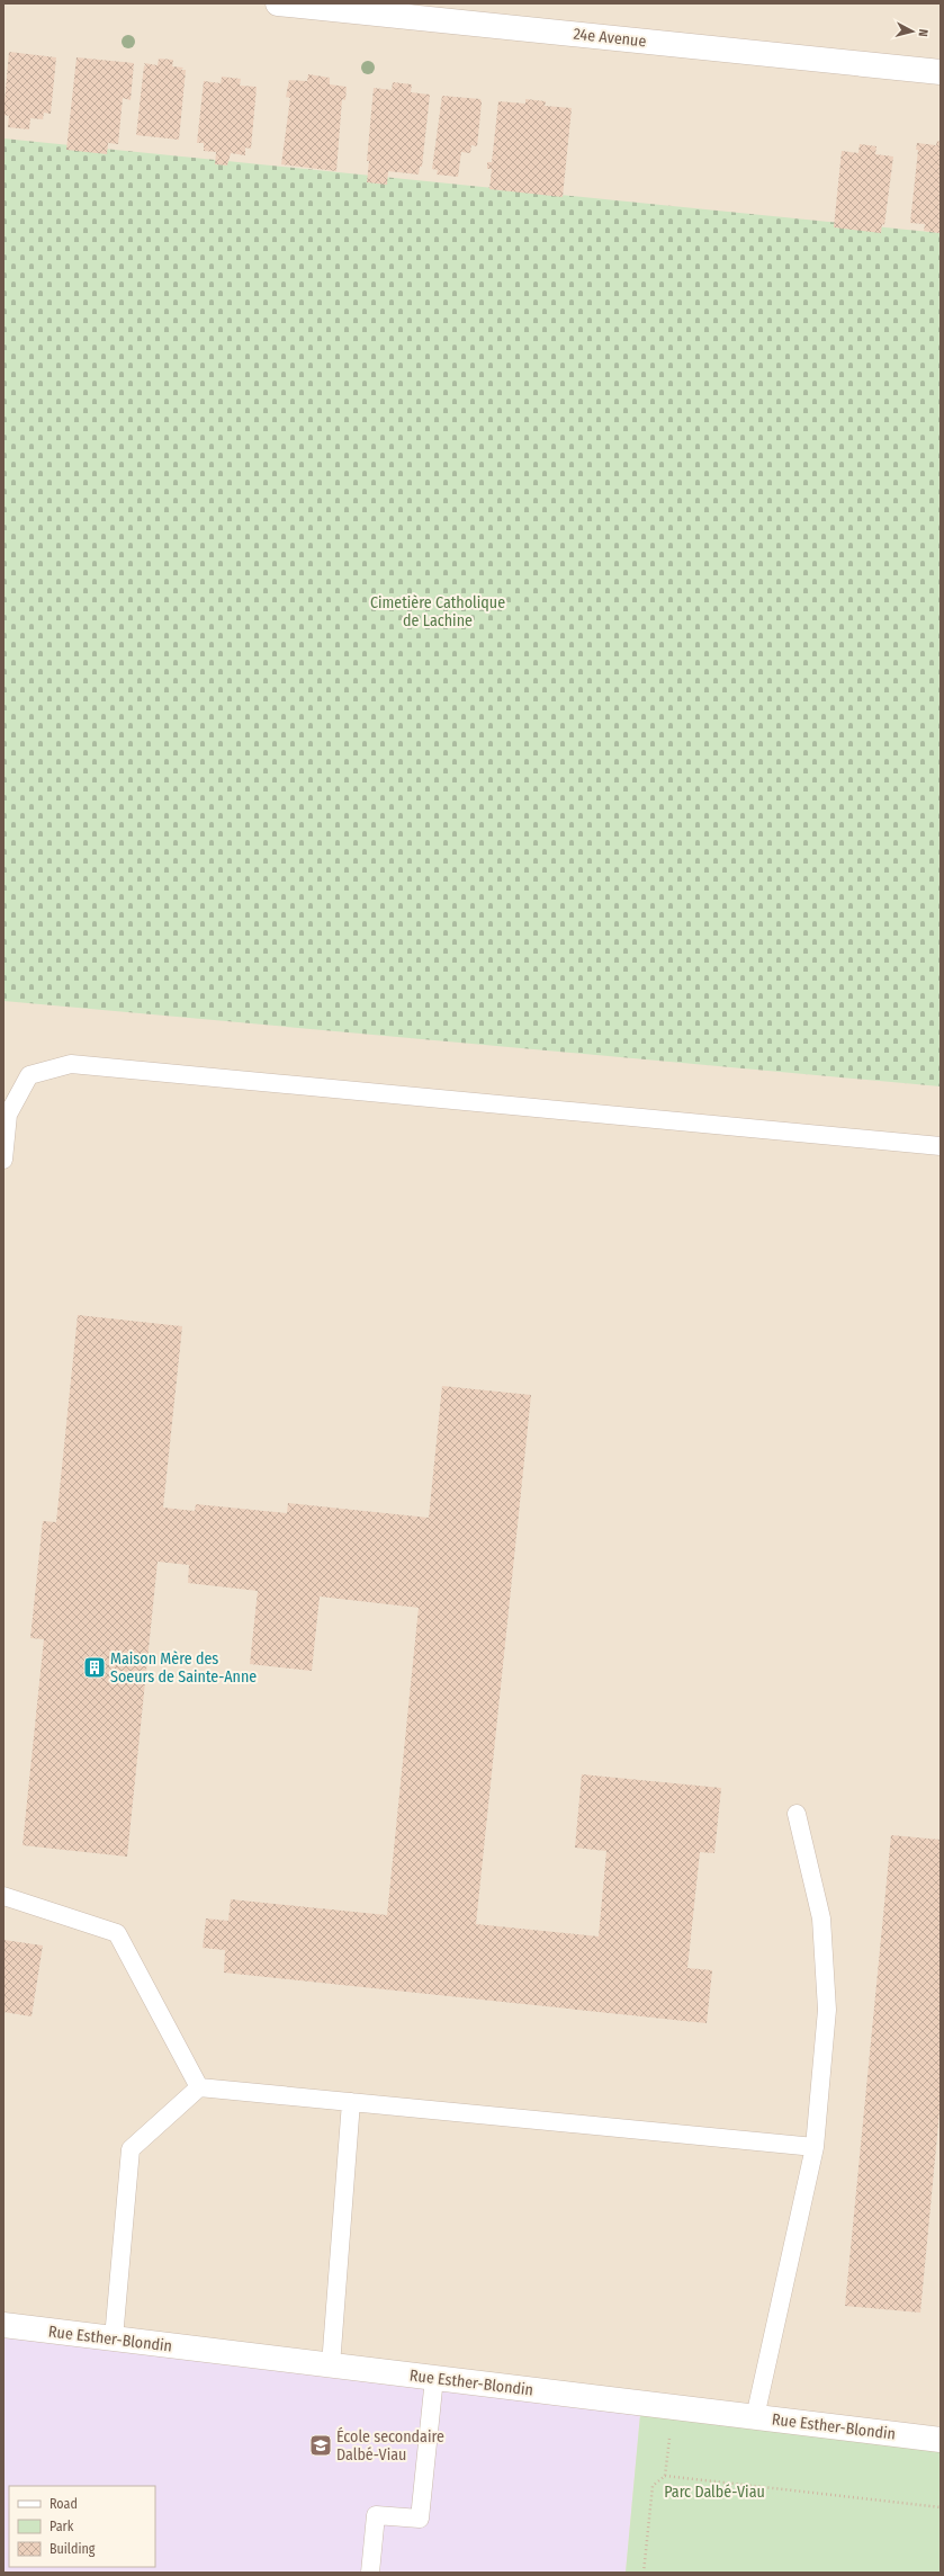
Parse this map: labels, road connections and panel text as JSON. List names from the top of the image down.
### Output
{
  "streets": {
    "street": ["24e Avenue", "Rue Esther-Blondin"]
  },
  "parks": ["Cimetière Catholique de Lachine", "Parc Dalbé-Viau"],
  "places": {
    "building": ["Maison Mère des Soeurs de Sainte-Anne"],
    "school or university": ["École secondaire Dalbé-Viau"]
  },
  "legend": ["Road", "Park", "Building"],
  "north": "right"
}
